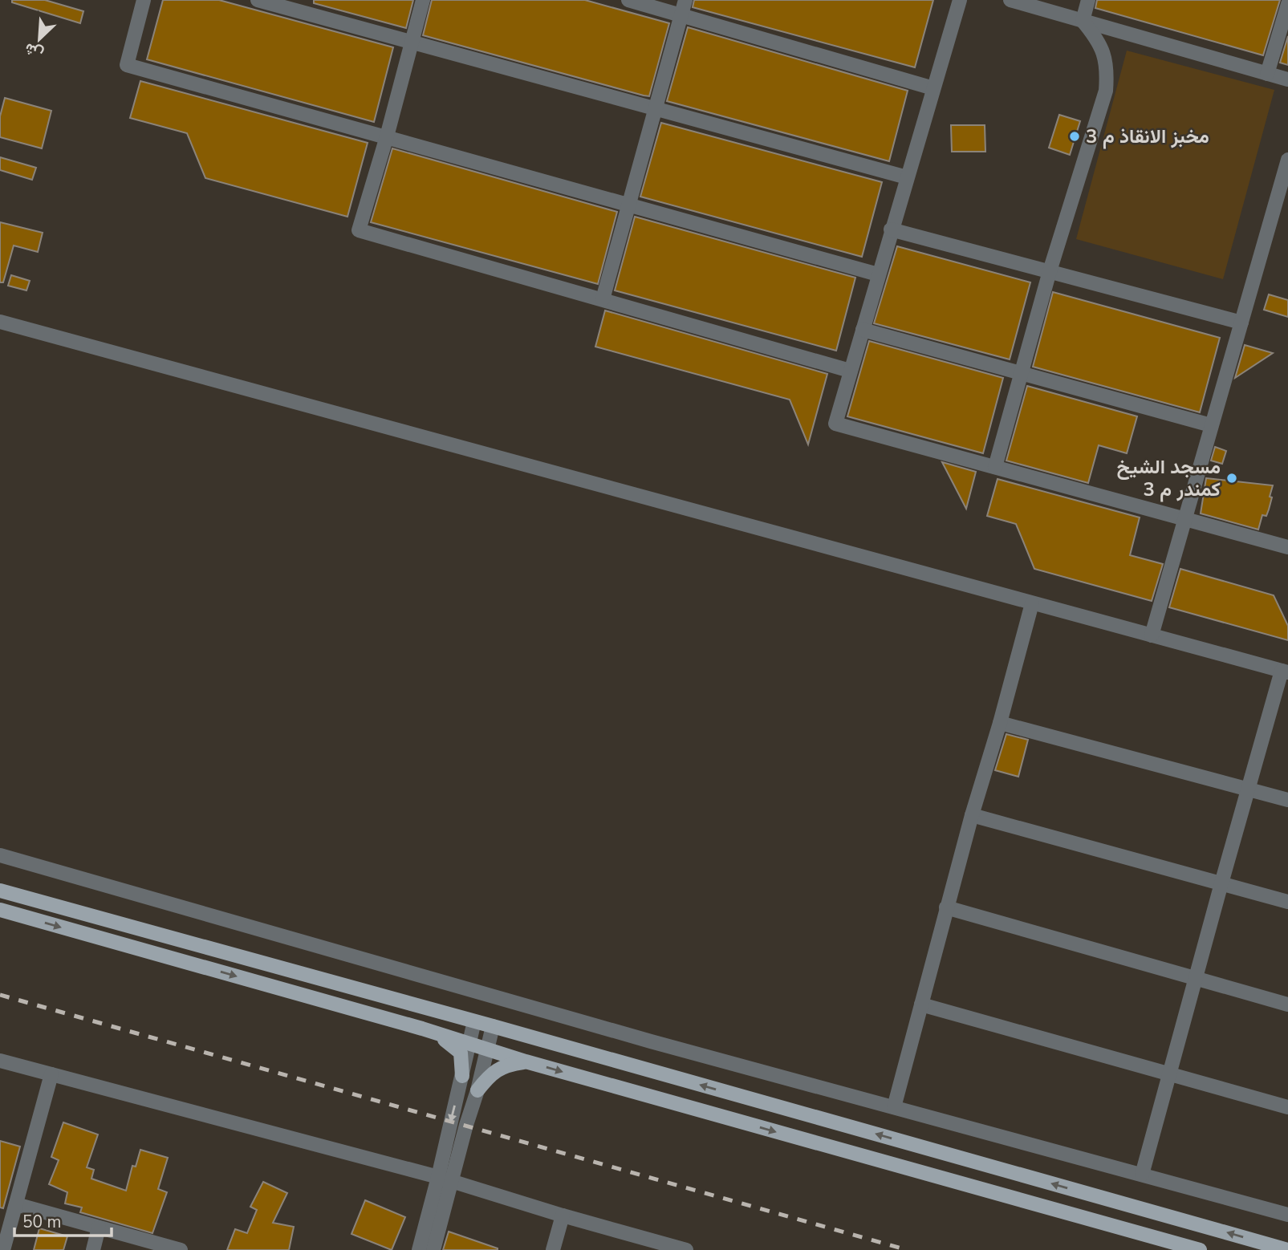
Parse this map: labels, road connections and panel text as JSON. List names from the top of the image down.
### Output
{
  "places": ["مخبز الانقاذ م 3", "مسجد الشيخ كمندر م 3"],
  "scale_bar": "50 m",
  "north": "bottom left"
}
